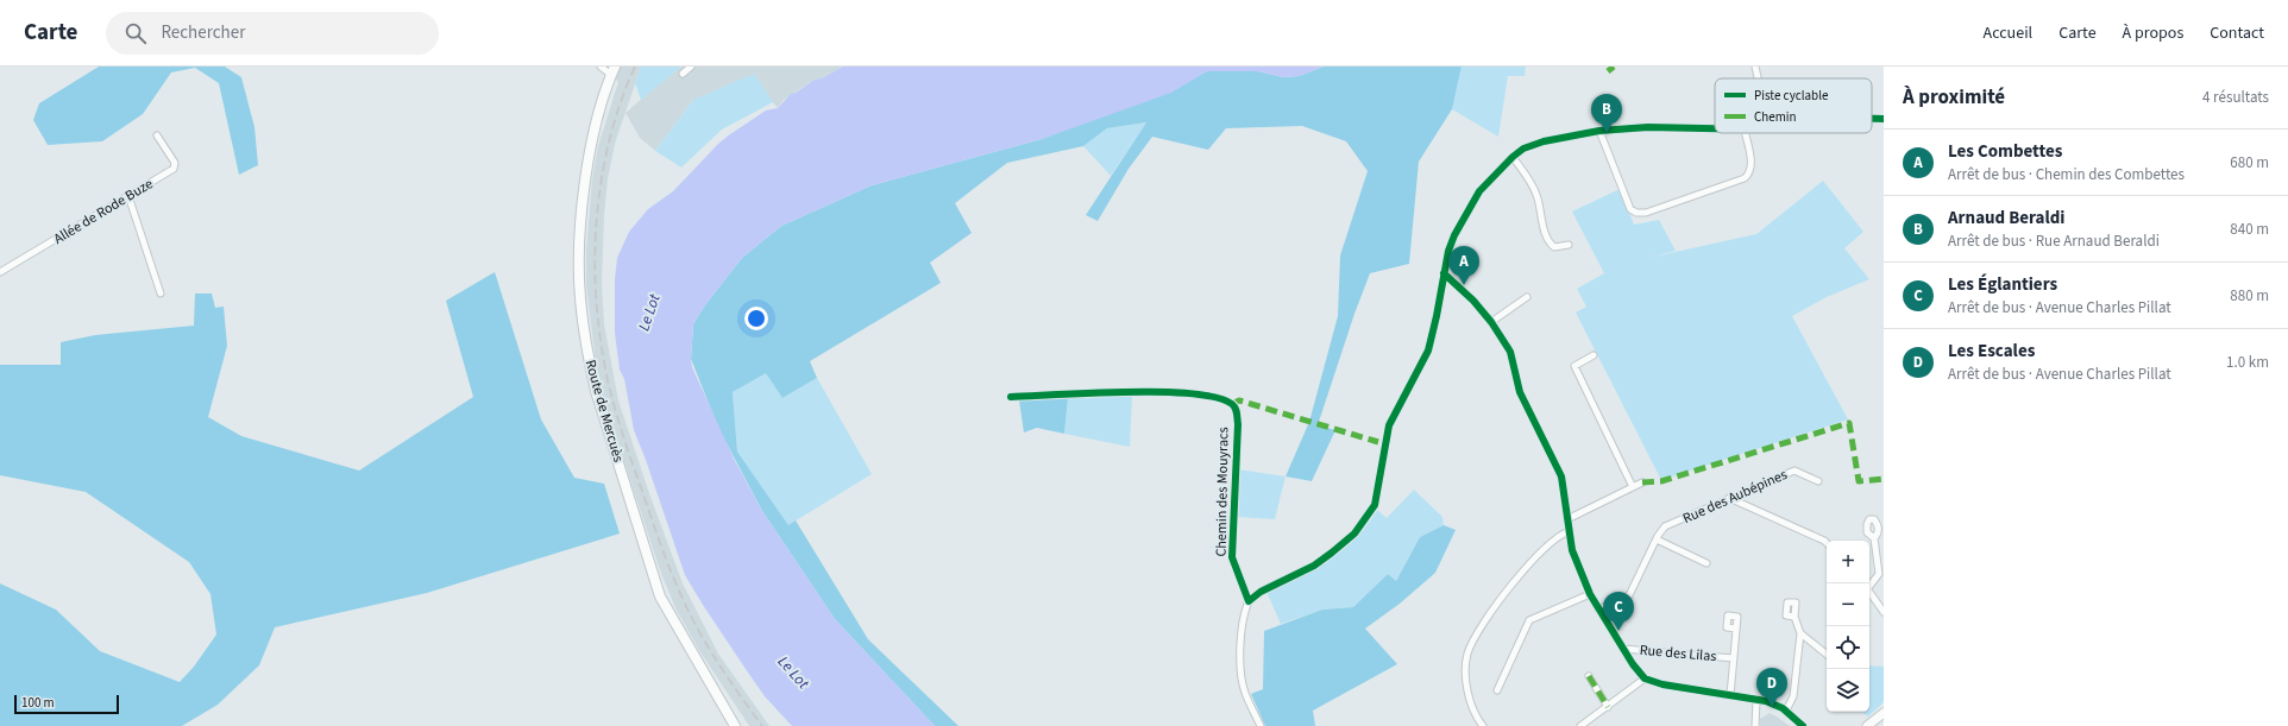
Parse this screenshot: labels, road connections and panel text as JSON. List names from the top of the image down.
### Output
{
  "streets": {
    "main road": ["Route de Mercuès"],
    "street": [
      "Allée de Rode Buze",
      "Chemin des Mouyracs",
      "Rue des Aubépines",
      "Rue des Lilas"
    ]
  },
  "water": ["Le Lot"],
  "legend": ["Piste cyclable", "Chemin"],
  "scale_bar": "100 m",
  "page": {
    "header": "Carte",
    "search": "Rechercher",
    "nav": [
      "Accueil",
      "Carte",
      "À propos",
      "Contact"
    ],
    "heading": ["À proximité", "4 résultats"],
    "pins": [
      "B",
      "A",
      "C",
      "D"
    ],
    "list": [
      {
        "mark": "A",
        "name": "Les Combettes",
        "note": "Arrêt de bus · Chemin des Combettes",
        "value": "680 m"
      },
      {
        "mark": "B",
        "name": "Arnaud Beraldi",
        "note": "Arrêt de bus · Rue Arnaud Beraldi",
        "value": "840 m"
      },
      {
        "mark": "C",
        "name": "Les Églantiers",
        "note": "Arrêt de bus · Avenue Charles Pillat",
        "value": "880 m"
      },
      {
        "mark": "D",
        "name": "Les Escales",
        "note": "Arrêt de bus · Avenue Charles Pillat",
        "value": "1.0 km"
      }
    ],
    "map_buttons": ["+", "−"],
    "scale": "100 m"
  }
}
